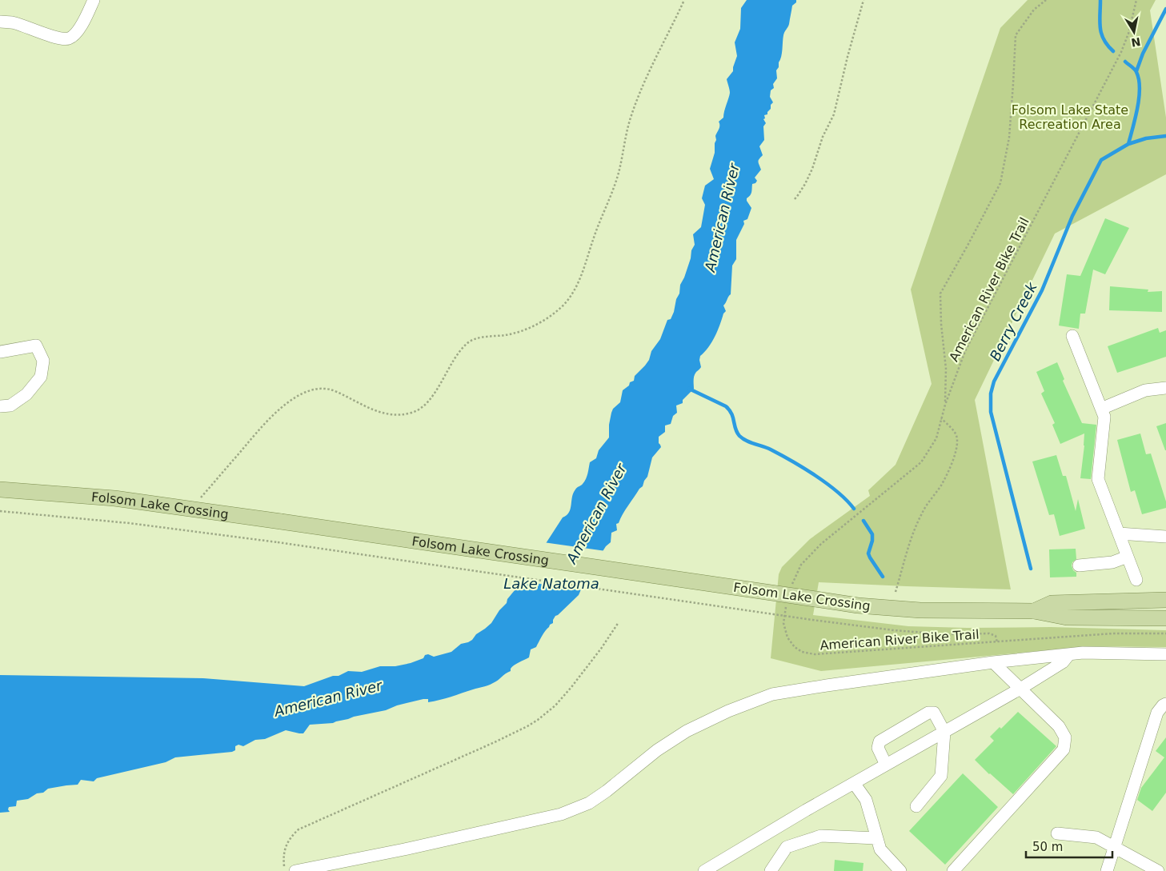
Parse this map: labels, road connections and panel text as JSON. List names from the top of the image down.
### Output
{
  "streets": {
    "main road": ["Folsom Lake Crossing"],
    "path": ["American River Bike Trail"]
  },
  "water": ["American River", "Berry Creek", "Lake Natoma"],
  "parks": ["Folsom Lake State Recreation Area"],
  "scale_bar": "50 m",
  "north": "bottom"
}
